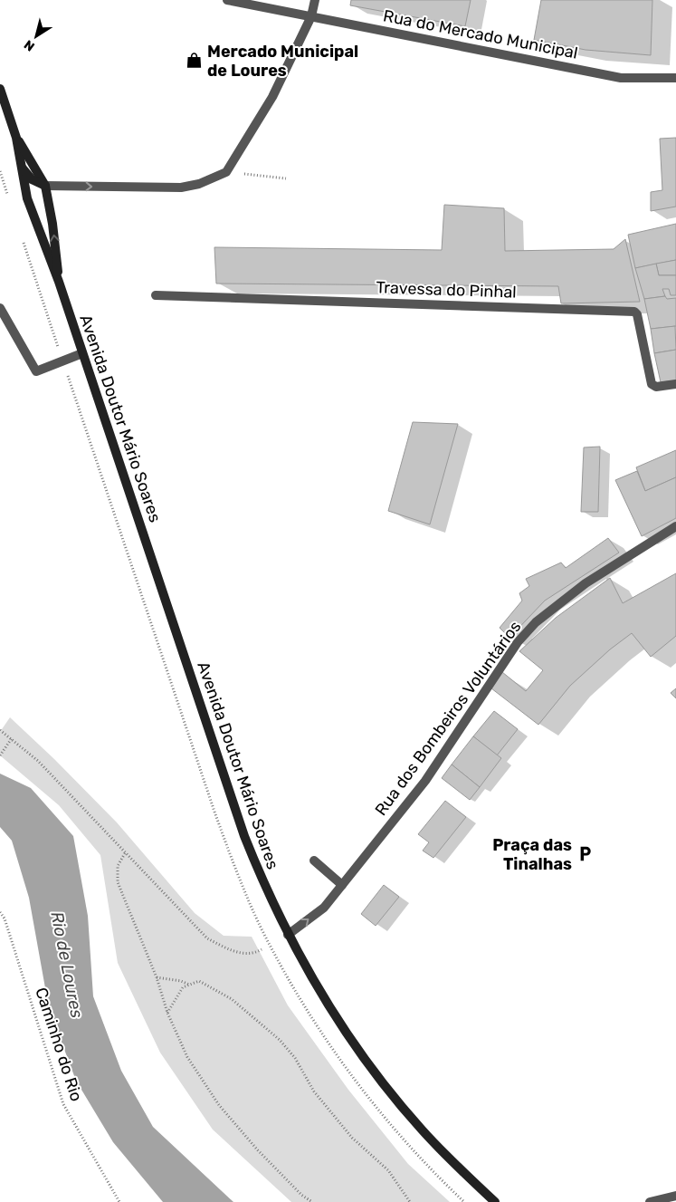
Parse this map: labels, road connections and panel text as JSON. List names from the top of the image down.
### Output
{
  "streets": {
    "street": [
      "Rua do Mercado Municipal",
      "Travessa do Pinhal",
      "Avenida Doutor Mário Soares",
      "Rua dos Bombeiros Voluntários"
    ],
    "path": ["Caminho do Rio"]
  },
  "crossings": [
    ["Avenida Doutor Mário Soares", "Rua dos Bombeiros Voluntários"]
  ],
  "water": ["Rio de Loures"],
  "places": {
    "shop": ["Mercado Municipal de Loures"],
    "parking": ["Praça das Tinalhas"]
  },
  "north": "bottom left"
}
